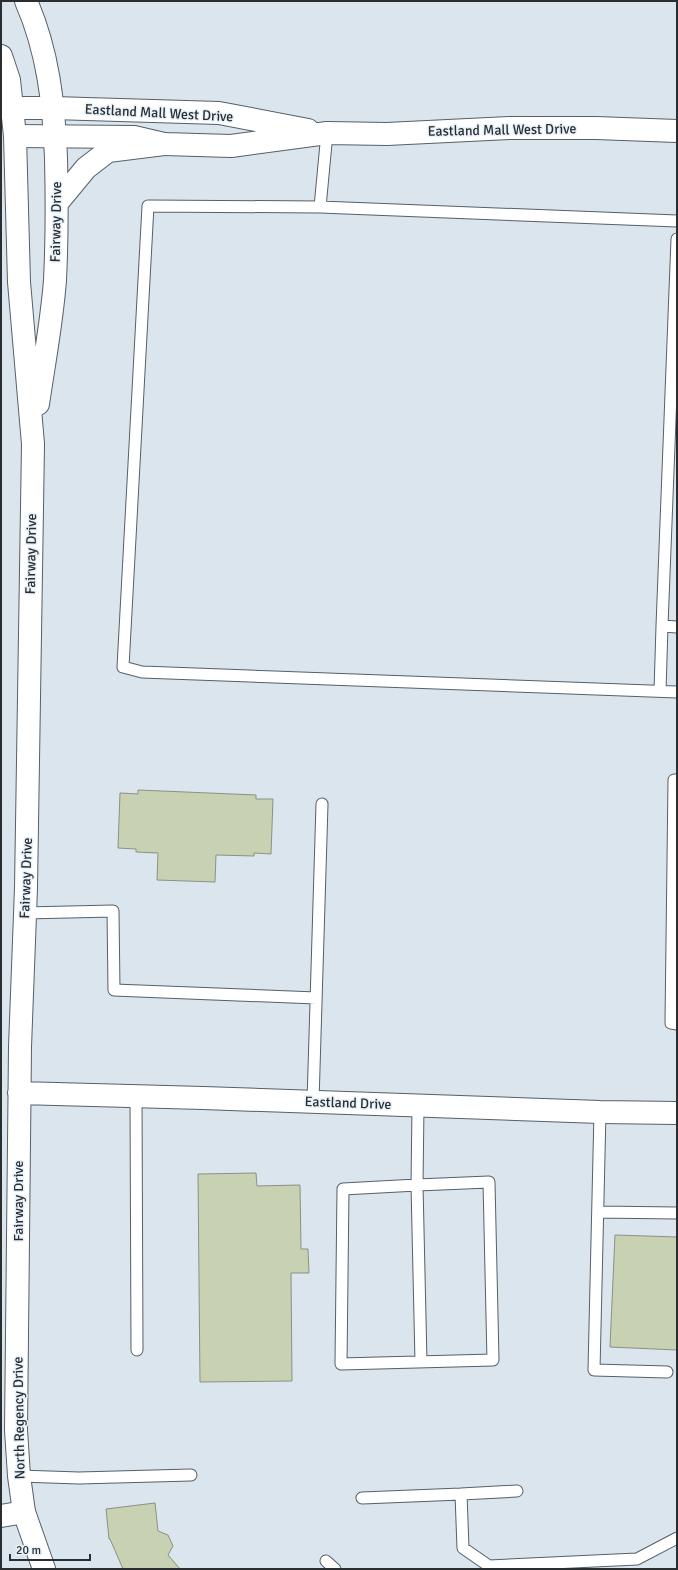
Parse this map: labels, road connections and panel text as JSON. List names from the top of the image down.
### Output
{
  "streets": {
    "main road": [
      "Eastland Mall West Drive",
      "Fairway Drive",
      "Eastland Drive",
      "North Regency Drive"
    ]
  },
  "crossings": [
    ["Eastland Mall West Drive", "Fairway Drive"],
    ["Fairway Drive", "Eastland Drive"],
    ["Fairway Drive", "North Regency Drive"]
  ],
  "scale_bar": "20 m"
}
